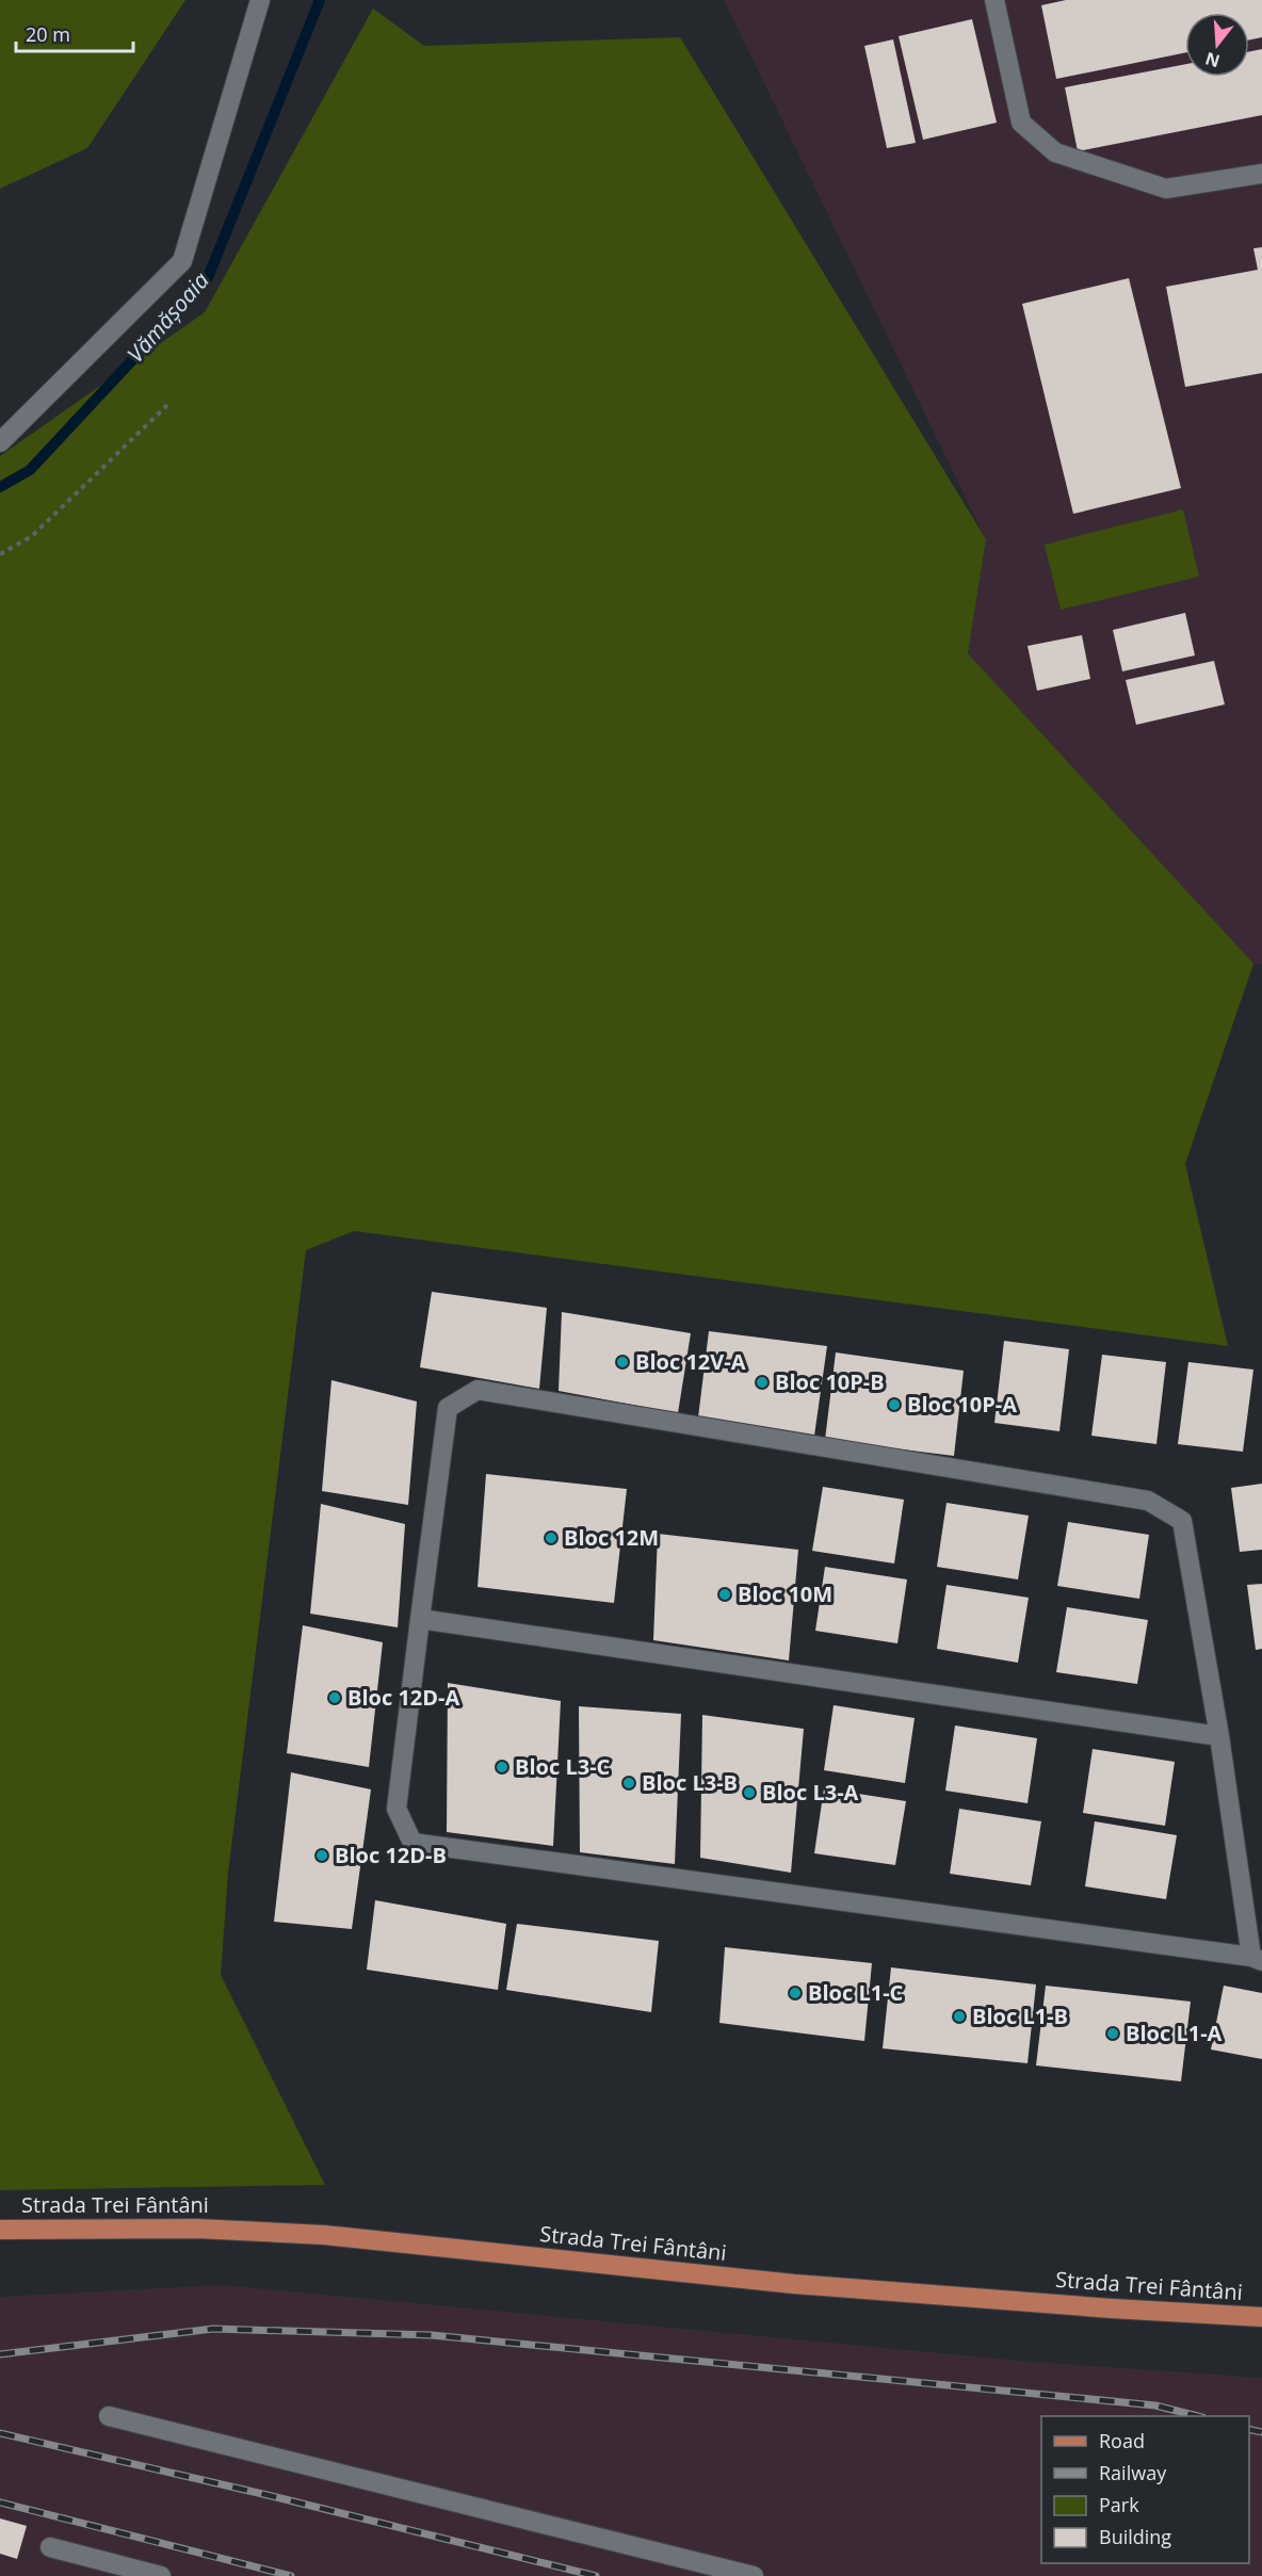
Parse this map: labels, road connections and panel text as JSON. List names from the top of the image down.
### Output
{
  "streets": {
    "main road": ["Strada Trei Fântâni"]
  },
  "water": ["Vămășoaia"],
  "places": [
    "Bloc 12V-A",
    "Bloc 10P-B",
    "Bloc 10P-A",
    "Bloc 12M",
    "Bloc 10M",
    "Bloc 12D-A",
    "Bloc L3-C",
    "Bloc L3-B",
    "Bloc L3-A",
    "Bloc 12D-B",
    "Bloc L1-C",
    "Bloc L1-B",
    "Bloc L1-A"
  ],
  "legend": [
    "Road",
    "Railway",
    "Park",
    "Building"
  ],
  "scale_bar": "20 m",
  "north": "bottom"
}
